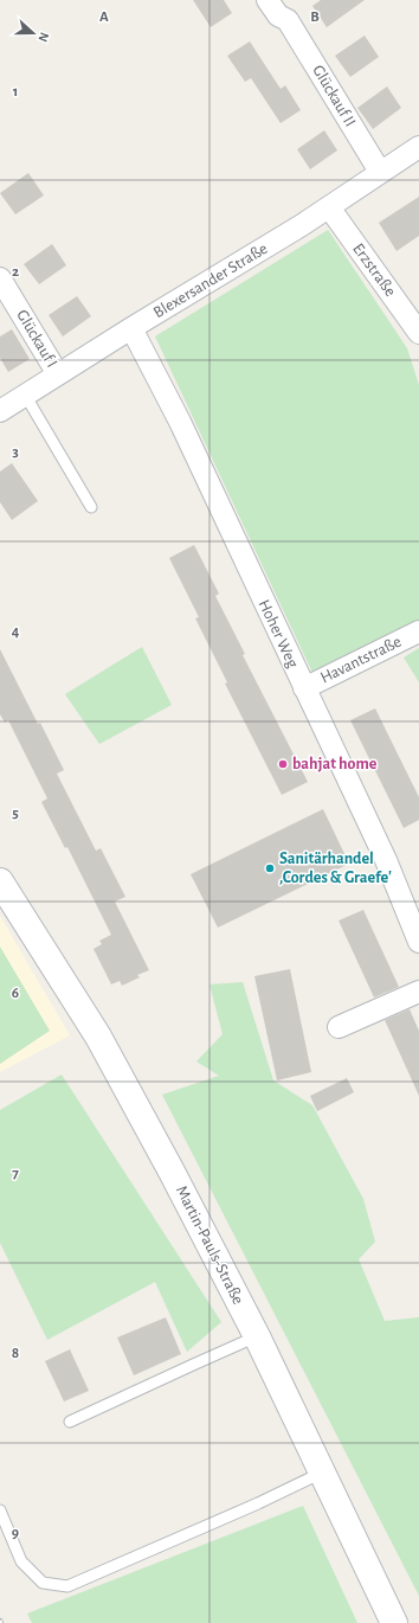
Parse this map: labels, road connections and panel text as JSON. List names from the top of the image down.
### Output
{
  "streets": {
    "street": [
      "Glückauf II",
      "Erzstraße",
      "Blexersander Straße",
      "Glückauf I",
      "Hoher Weg",
      "Havantstraße",
      "Martin-Pauls-Straße"
    ]
  },
  "crossings": [
    ["Glückauf II", "Blexersander Straße"],
    ["Erzstraße", "Blexersander Straße"],
    ["Blexersander Straße", "Glückauf I"],
    ["Blexersander Straße", "Hoher Weg"],
    ["Hoher Weg", "Havantstraße"]
  ],
  "places": ["bahjat home", "Sanitärhandel ,Cordes & Graefe'"],
  "north": "right",
  "grid": {
    "columns": ["A", "B"],
    "rows": [
      "1",
      "2",
      "3",
      "4",
      "5",
      "6",
      "7",
      "8",
      "9"
    ]
  }
}
